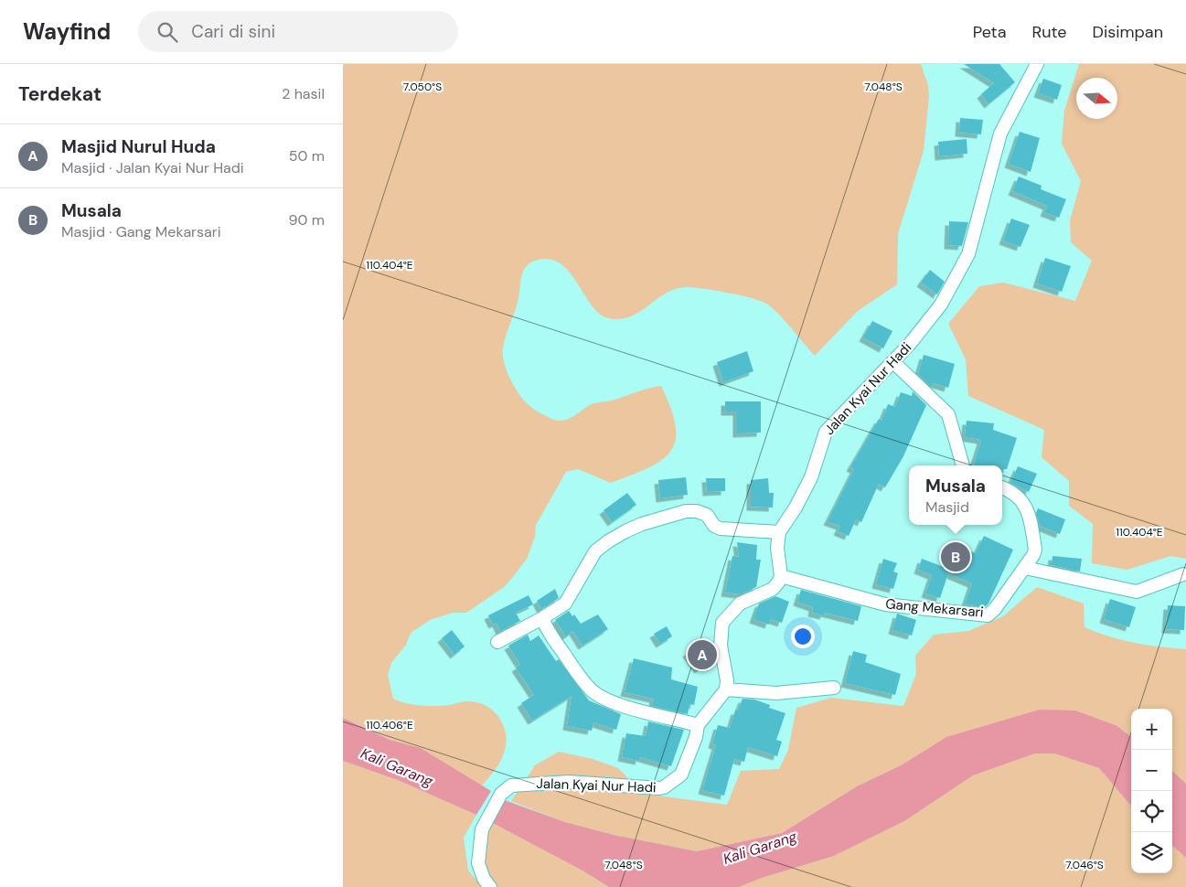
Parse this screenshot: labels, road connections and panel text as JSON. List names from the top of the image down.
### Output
{
  "streets": {
    "street": ["Jalan Kyai Nur Hadi", "Gang Mekarsari"]
  },
  "water": ["Kali Garang"],
  "north": "right",
  "page": {
    "header": "Wayfind",
    "search": "Cari di sini",
    "nav": ["Peta", "Rute", "Disimpan"],
    "heading": ["Terdekat", "2 hasil"],
    "list": [
      {
        "mark": "A",
        "name": "Masjid Nurul Huda",
        "note": "Masjid · Jalan Kyai Nur Hadi",
        "value": "50 m"
      },
      {
        "mark": "B",
        "name": "Musala",
        "note": "Masjid · Gang Mekarsari",
        "value": "90 m"
      }
    ],
    "popup": ["Musala", "Masjid"],
    "pins": ["B", "A"],
    "map_buttons": ["+", "−"]
  },
  "coordinates": [
    "7.050°S",
    "7.048°S",
    "110.404°E",
    "110.406°E",
    "7.046°S"
  ]
}
